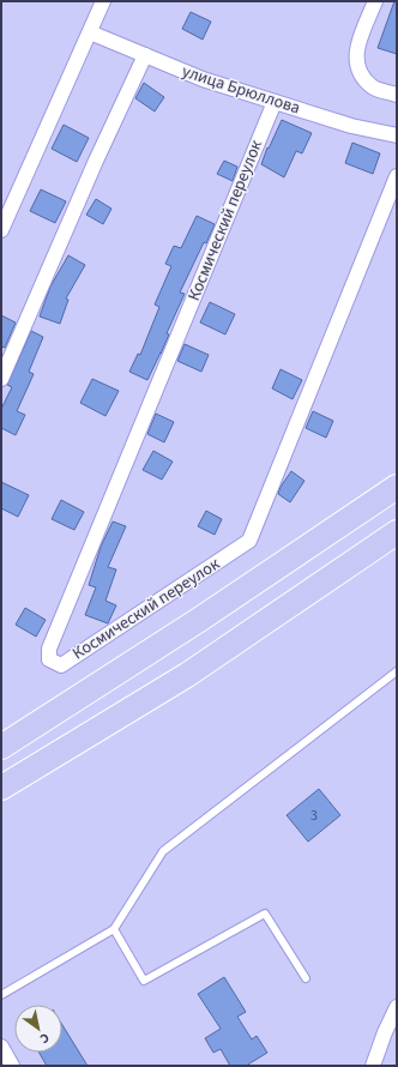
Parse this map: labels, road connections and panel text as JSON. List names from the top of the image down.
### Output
{
  "streets": {
    "street": ["улица Брюллова", "Космический переулок"]
  },
  "crossings": [
    ["улица Брюллова", "Космический переулок"]
  ],
  "house_numbers": ["3"],
  "north": "bottom right"
}
